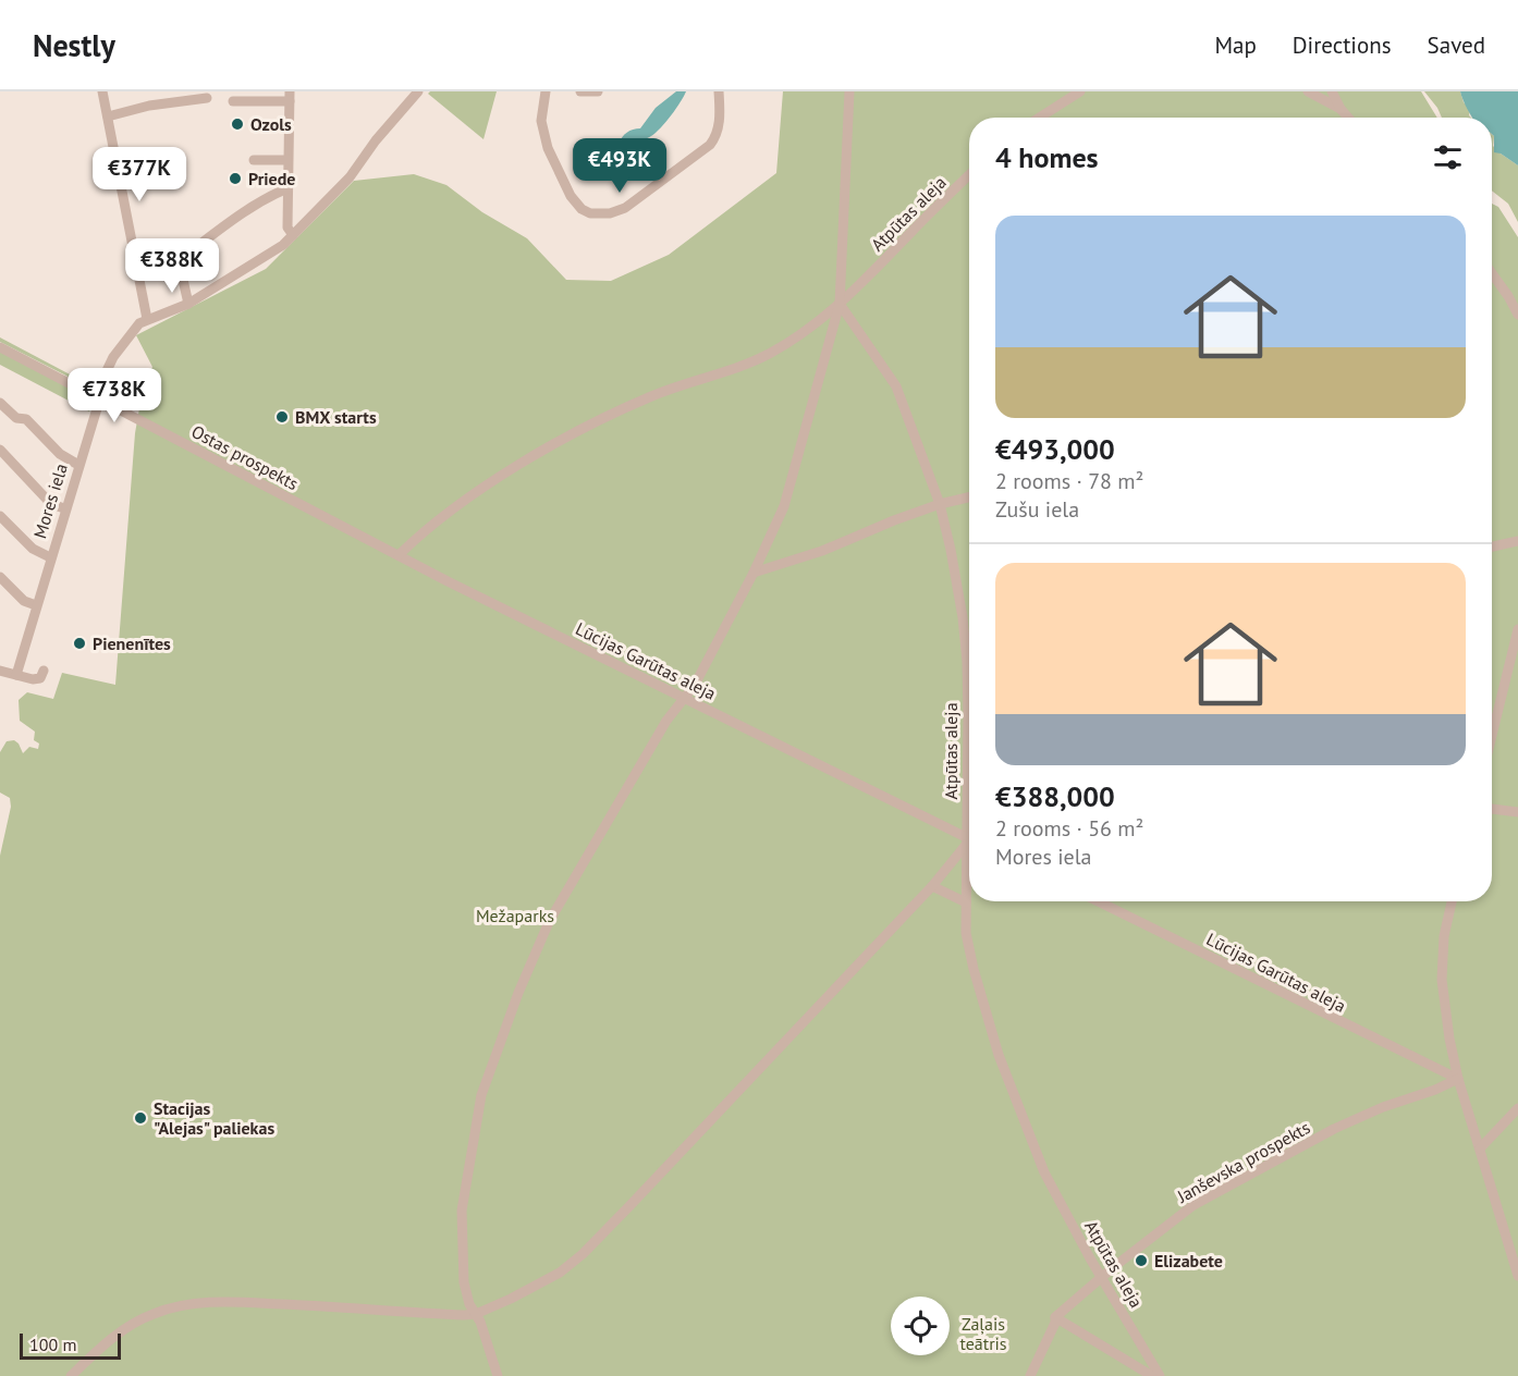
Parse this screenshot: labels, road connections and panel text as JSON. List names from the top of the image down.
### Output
{
  "streets": {
    "street": [
      "Atpūtas aleja",
      "Ostas prospekts",
      "Mores iela",
      "Lūcijas Garūtas aleja",
      "Janševska prospekts"
    ]
  },
  "crossings": [
    ["Atpūtas aleja", "Janševska prospekts"],
    ["Ostas prospekts", "Mores iela"],
    ["Ostas prospekts", "Lūcijas Garūtas aleja"],
    ["Lūcijas Garūtas aleja", "Janševska prospekts"]
  ],
  "parks": ["Mežaparks", "Zaļais teātris"],
  "places": [
    "Ozols",
    "Priede",
    "BMX starts",
    "Pienenītes",
    "Stacijas \"Alejas\" paliekas",
    "Elizabete"
  ],
  "scale_bar": "100 m",
  "page": {
    "header": "Nestly",
    "nav": ["Map", "Directions", "Saved"],
    "heading": "4 homes",
    "price": [
      "€493K",
      "€377K",
      "€388K",
      "€738K"
    ],
    "list": [
      {
        "name": "€493,000",
        "note": "2 rooms · 78 m² · Zušu iela"
      },
      {
        "name": "€388,000",
        "note": "2 rooms · 56 m² · Mores iela"
      }
    ],
    "scale": "100 m"
  }
}
